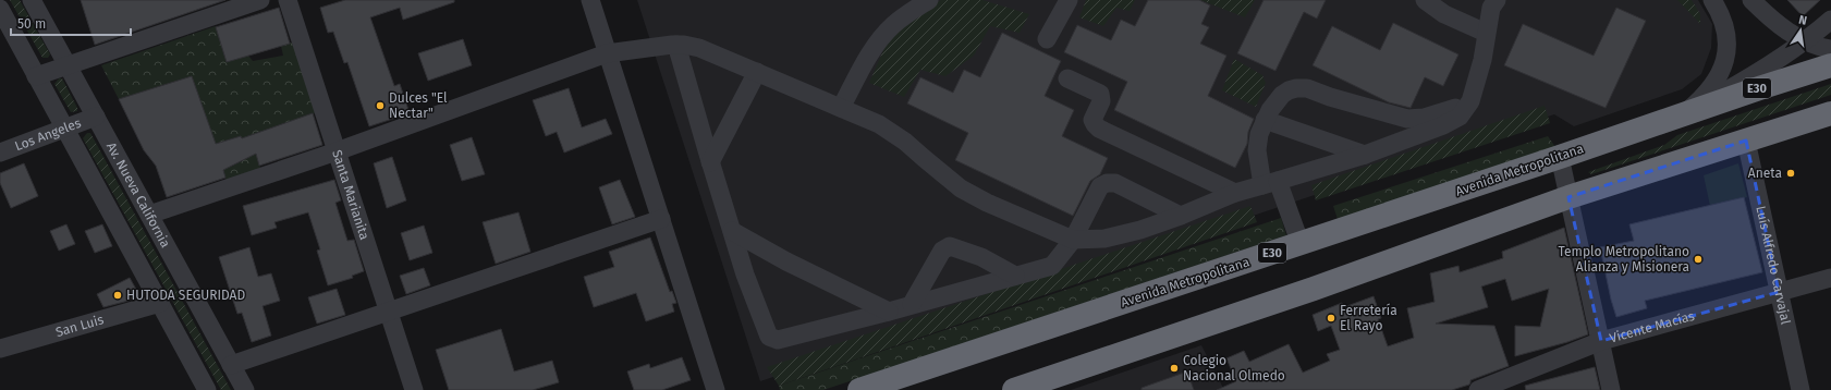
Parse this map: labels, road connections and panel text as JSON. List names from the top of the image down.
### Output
{
  "streets": {
    "highway": ["E30", "Avenida Metropolitana"],
    "street": [
      "Los Angeles",
      "Av. Nueva California",
      "Santa Marianita",
      "Luís Alfredo Carvajal",
      "San Luis",
      "Vicente Macías"
    ]
  },
  "crossings": [
    ["E30", "Avenida Metropolitana"],
    ["Los Angeles", "Av. Nueva California"],
    ["Luís Alfredo Carvajal", "Vicente Macías"]
  ],
  "places": [
    "Dulces \"El Nectar\"",
    "Aneta",
    "Templo Metropolitano Alianza y Misionera",
    "HUTODA SEGURIDAD",
    "Ferretería El Rayo",
    "Colegio Nacional Olmedo"
  ],
  "scale_bar": "50 m",
  "north": "top"
}
